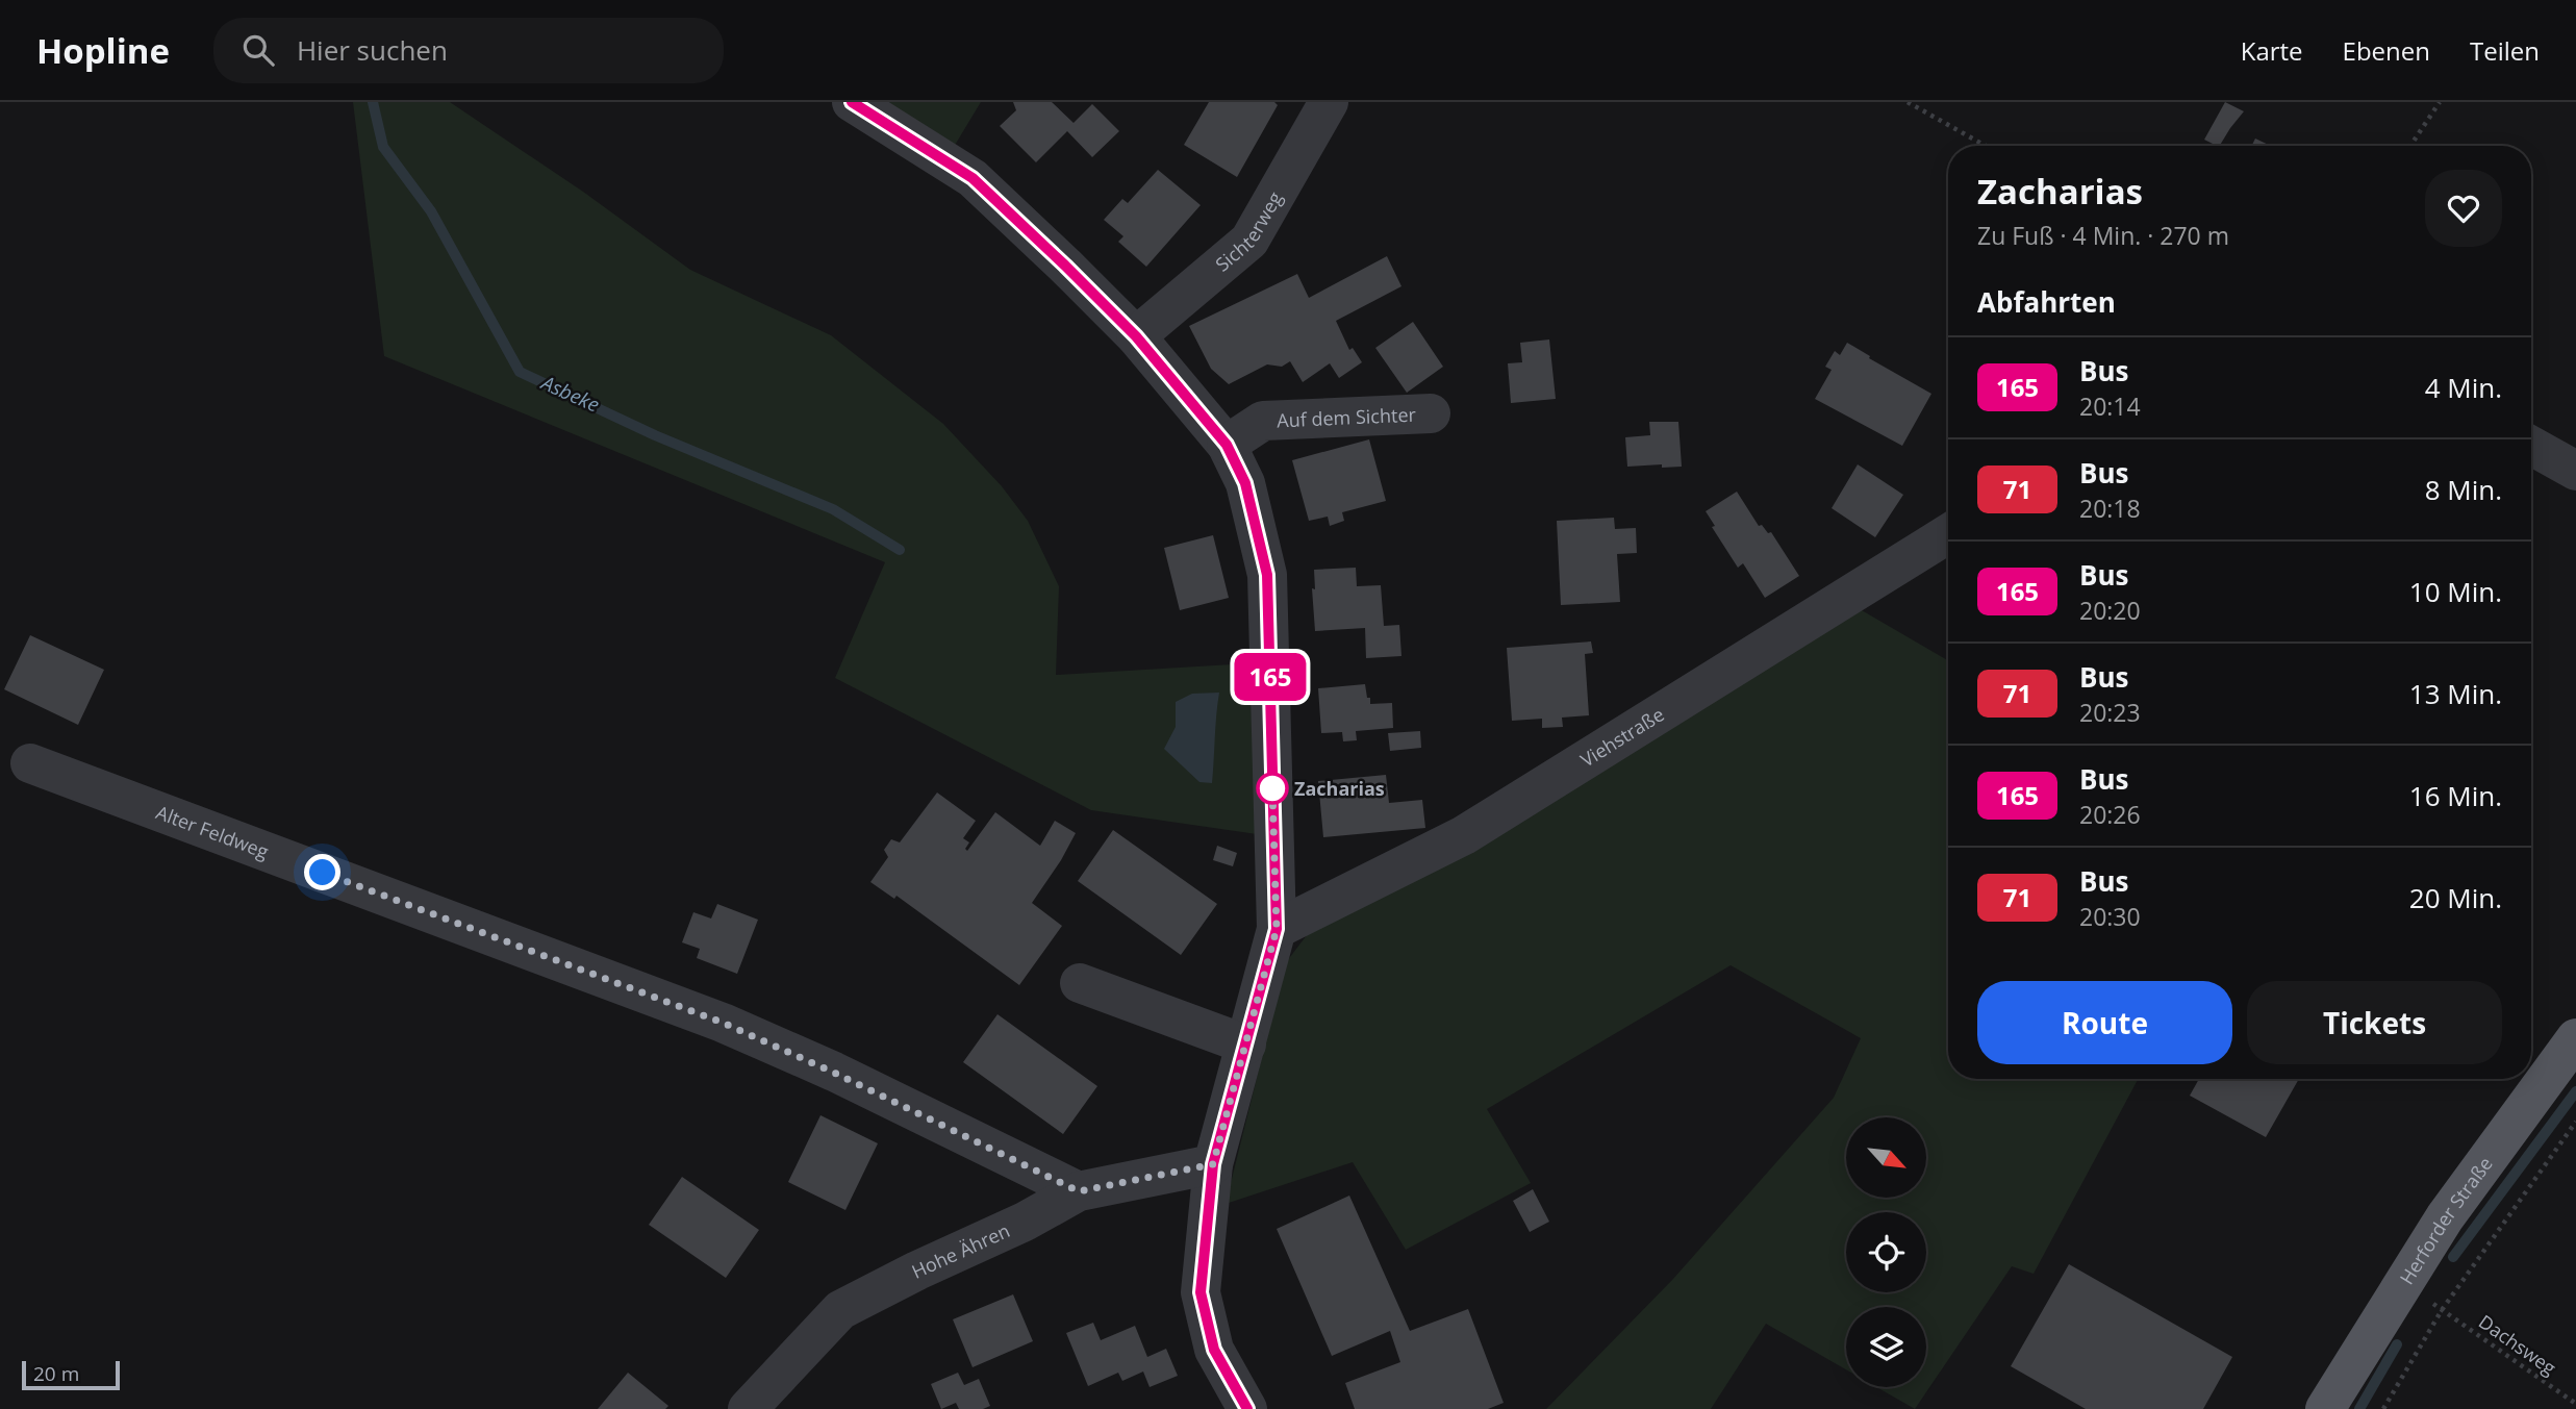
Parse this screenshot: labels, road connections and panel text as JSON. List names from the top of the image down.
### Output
{
  "streets": {
    "main road": ["Herforder Straße"],
    "street": [
      "Sichterweg",
      "Auf dem Sichter",
      "Viehstraße",
      "Alter Feldweg",
      "Hohe Ähren"
    ],
    "path": ["Dachsweg"]
  },
  "crossings": [
    ["Alter Feldweg", "Hohe Ähren"]
  ],
  "water": ["Asbeke"],
  "places": ["Zacharias"],
  "lines": ["bus line 165"],
  "scale_bar": "20 m",
  "north": "bottom right",
  "page": {
    "header": "Hopline",
    "search": "Hier suchen",
    "nav": ["Karte", "Ebenen", "Teilen"],
    "on_map": "165",
    "heading": [
      ["Zacharias", "Zu Fuß · 4 Min. · 270 m"],
      "Abfahrten"
    ],
    "list": [
      {
        "mark": "165",
        "name": "Bus",
        "note": "20:14",
        "value": "4 Min."
      },
      {
        "mark": "71",
        "name": "Bus",
        "note": "20:18",
        "value": "8 Min."
      },
      {
        "mark": "165",
        "name": "Bus",
        "note": "20:20",
        "value": "10 Min."
      },
      {
        "mark": "71",
        "name": "Bus",
        "note": "20:23",
        "value": "13 Min."
      },
      {
        "mark": "165",
        "name": "Bus",
        "note": "20:26",
        "value": "16 Min."
      },
      {
        "mark": "71",
        "name": "Bus",
        "note": "20:30",
        "value": "20 Min."
      }
    ],
    "buttons": ["Route", "Tickets"],
    "scale": "20 m"
  }
}
